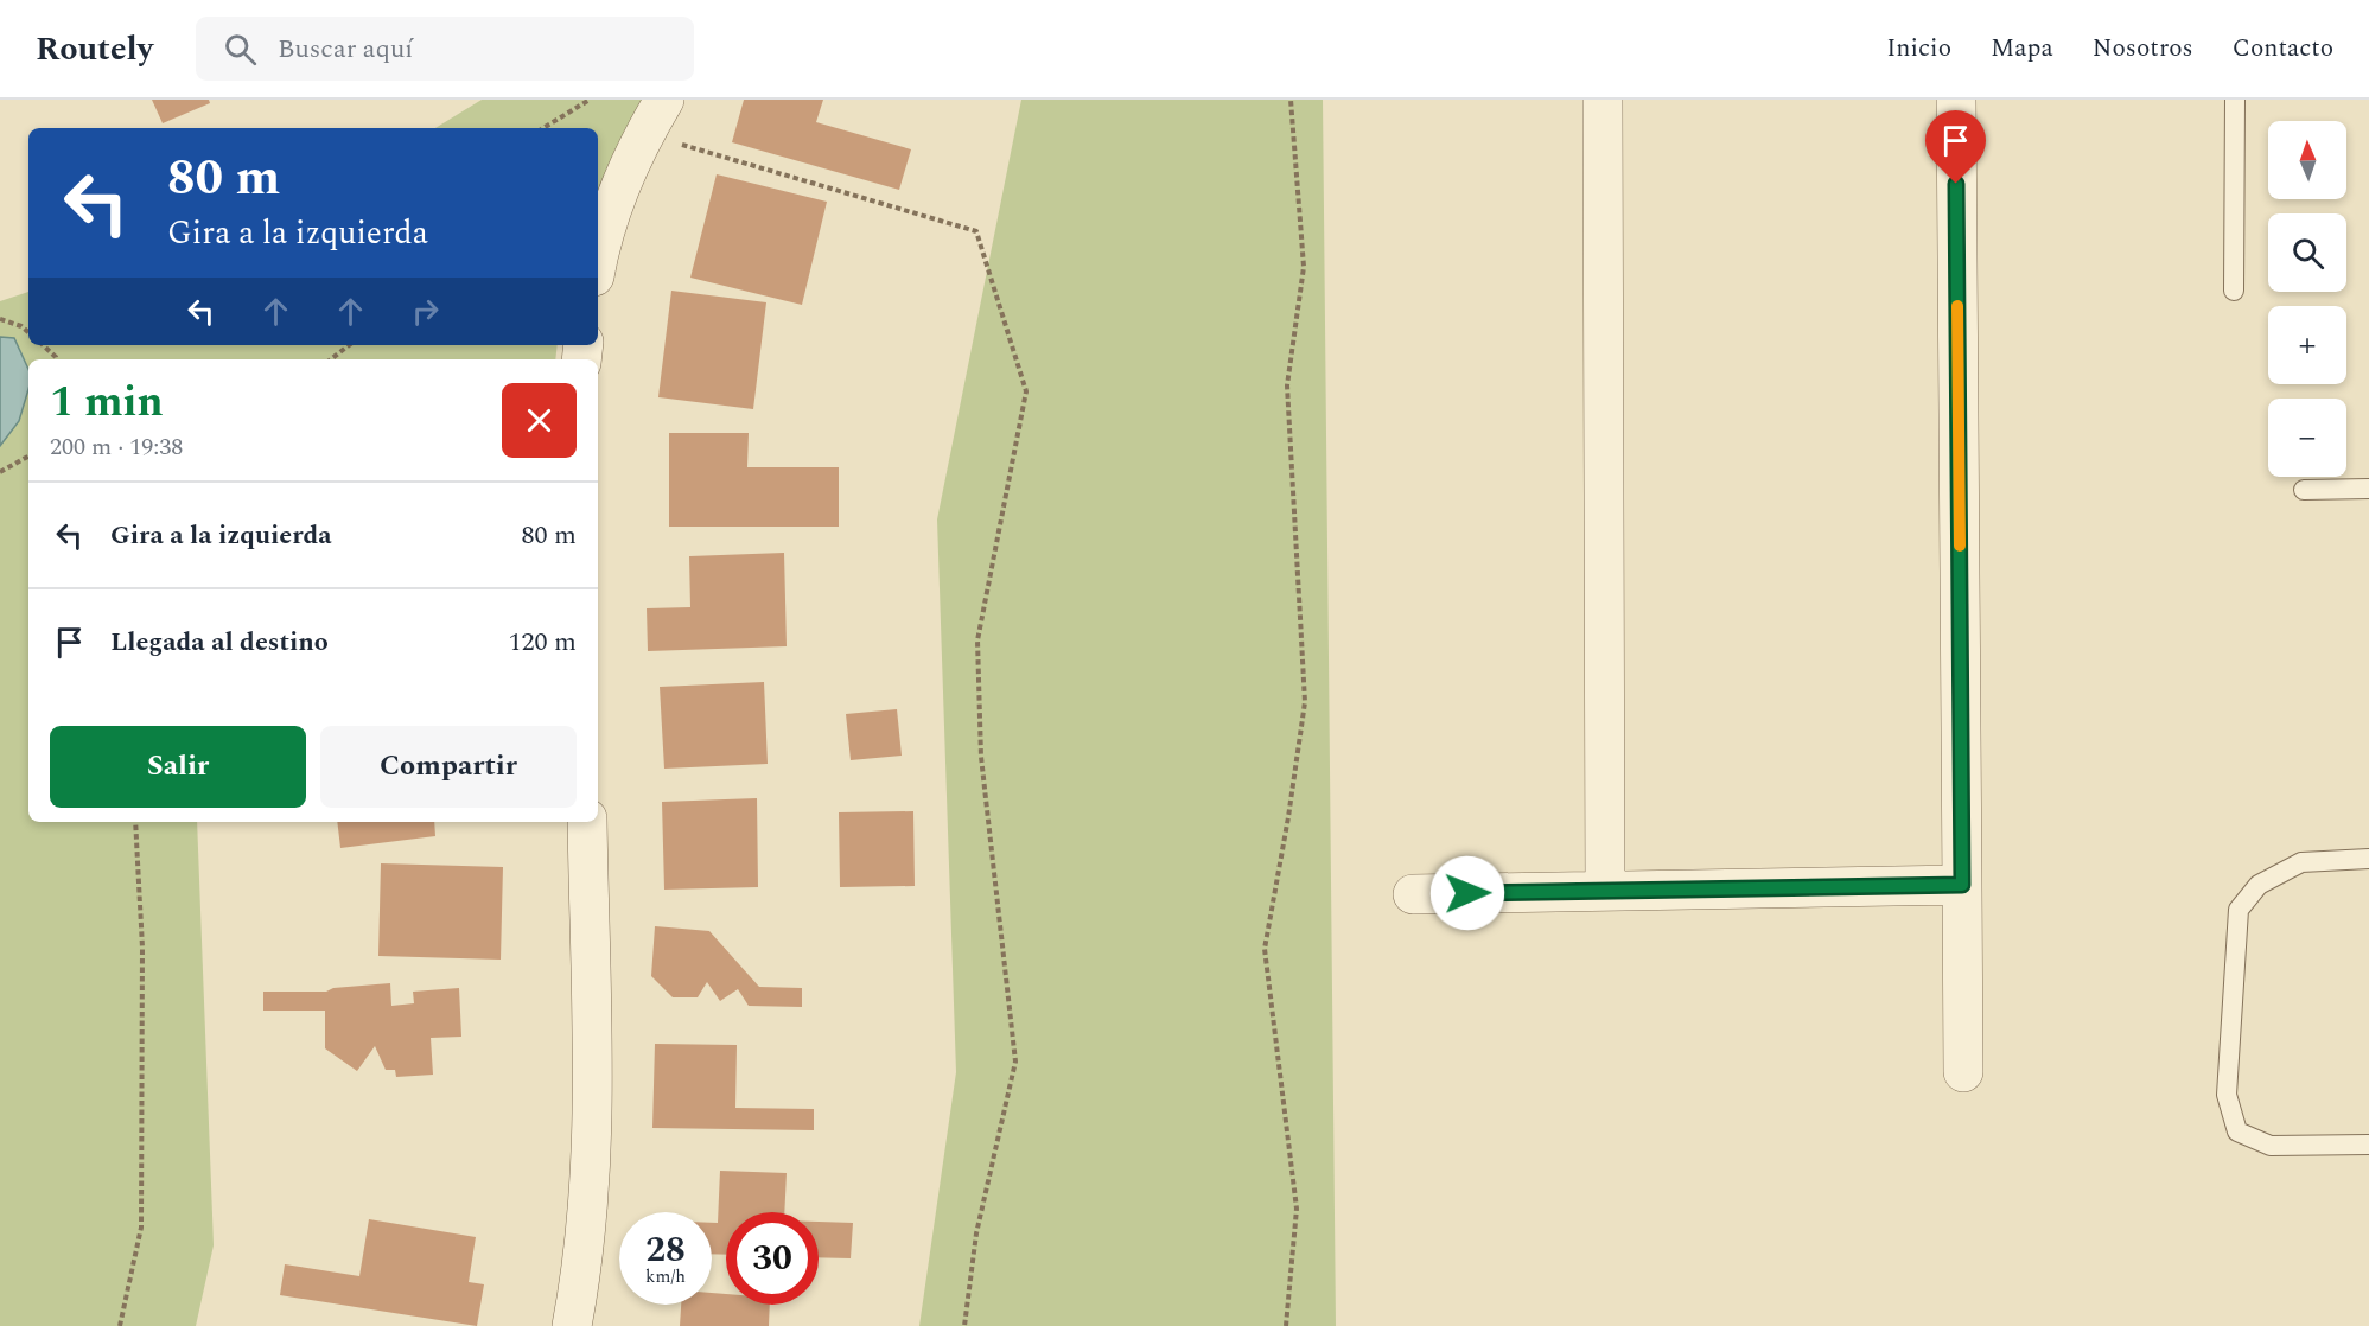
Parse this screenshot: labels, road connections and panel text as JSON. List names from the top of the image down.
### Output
{
  "north": "top",
  "page": {
    "header": "Routely",
    "search": "Buscar aquí",
    "nav": [
      "Inicio",
      "Mapa",
      "Nosotros",
      "Contacto"
    ],
    "map_buttons": ["+", "−"],
    "turn": ["80 m", "Gira a la izquierda"],
    "heading": ["1 min", "200 m · 19:38"],
    "list": [
      {
        "name": "Gira a la izquierda",
        "value": "80 m"
      },
      {
        "name": "Llegada al destino",
        "value": "120 m"
      }
    ],
    "buttons": ["Salir", "Compartir"],
    "speed": "28 km/h",
    "limit": "30"
  }
}
